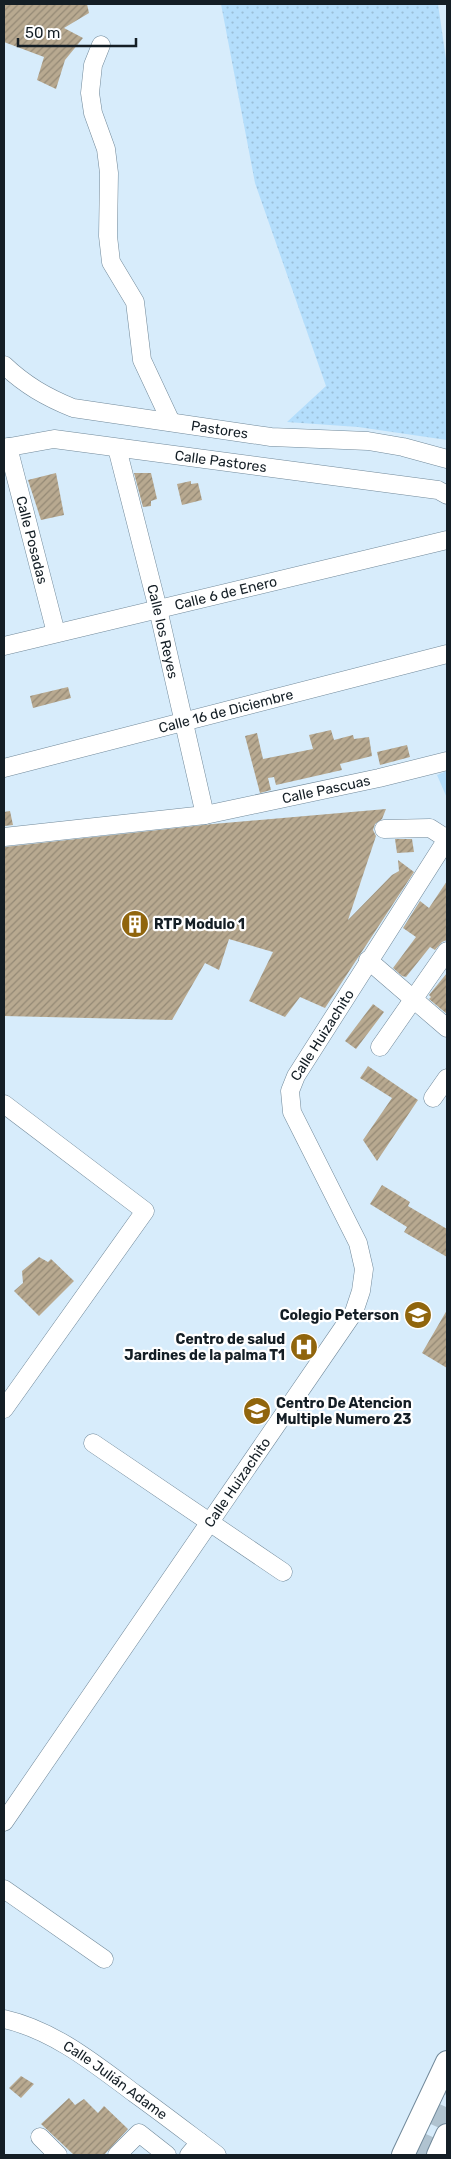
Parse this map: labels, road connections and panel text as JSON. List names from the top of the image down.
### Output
{
  "streets": {
    "street": [
      "Pastores",
      "Calle Pastores",
      "Calle Posadas",
      "Calle 6 de Enero",
      "Calle los Reyes",
      "Calle 16 de Diciembre",
      "Calle Pascuas",
      "Calle Huizachito",
      "Calle Julián Adame"
    ]
  },
  "crossings": [
    ["Calle Pastores", "Calle Posadas"],
    ["Calle Pastores", "Calle los Reyes"],
    ["Calle Posadas", "Calle 6 de Enero"],
    ["Calle 6 de Enero", "Calle los Reyes"],
    ["Calle los Reyes", "Calle 16 de Diciembre"],
    ["Calle los Reyes", "Calle Pascuas"]
  ],
  "places": {
    "building": ["RTP Modulo 1"],
    "school or university": ["Colegio Peterson", "Centro De Atencion Multiple Numero 23"],
    "hospital": ["Centro de salud Jardines de la palma T1"]
  },
  "scale_bar": "50 m"
}
